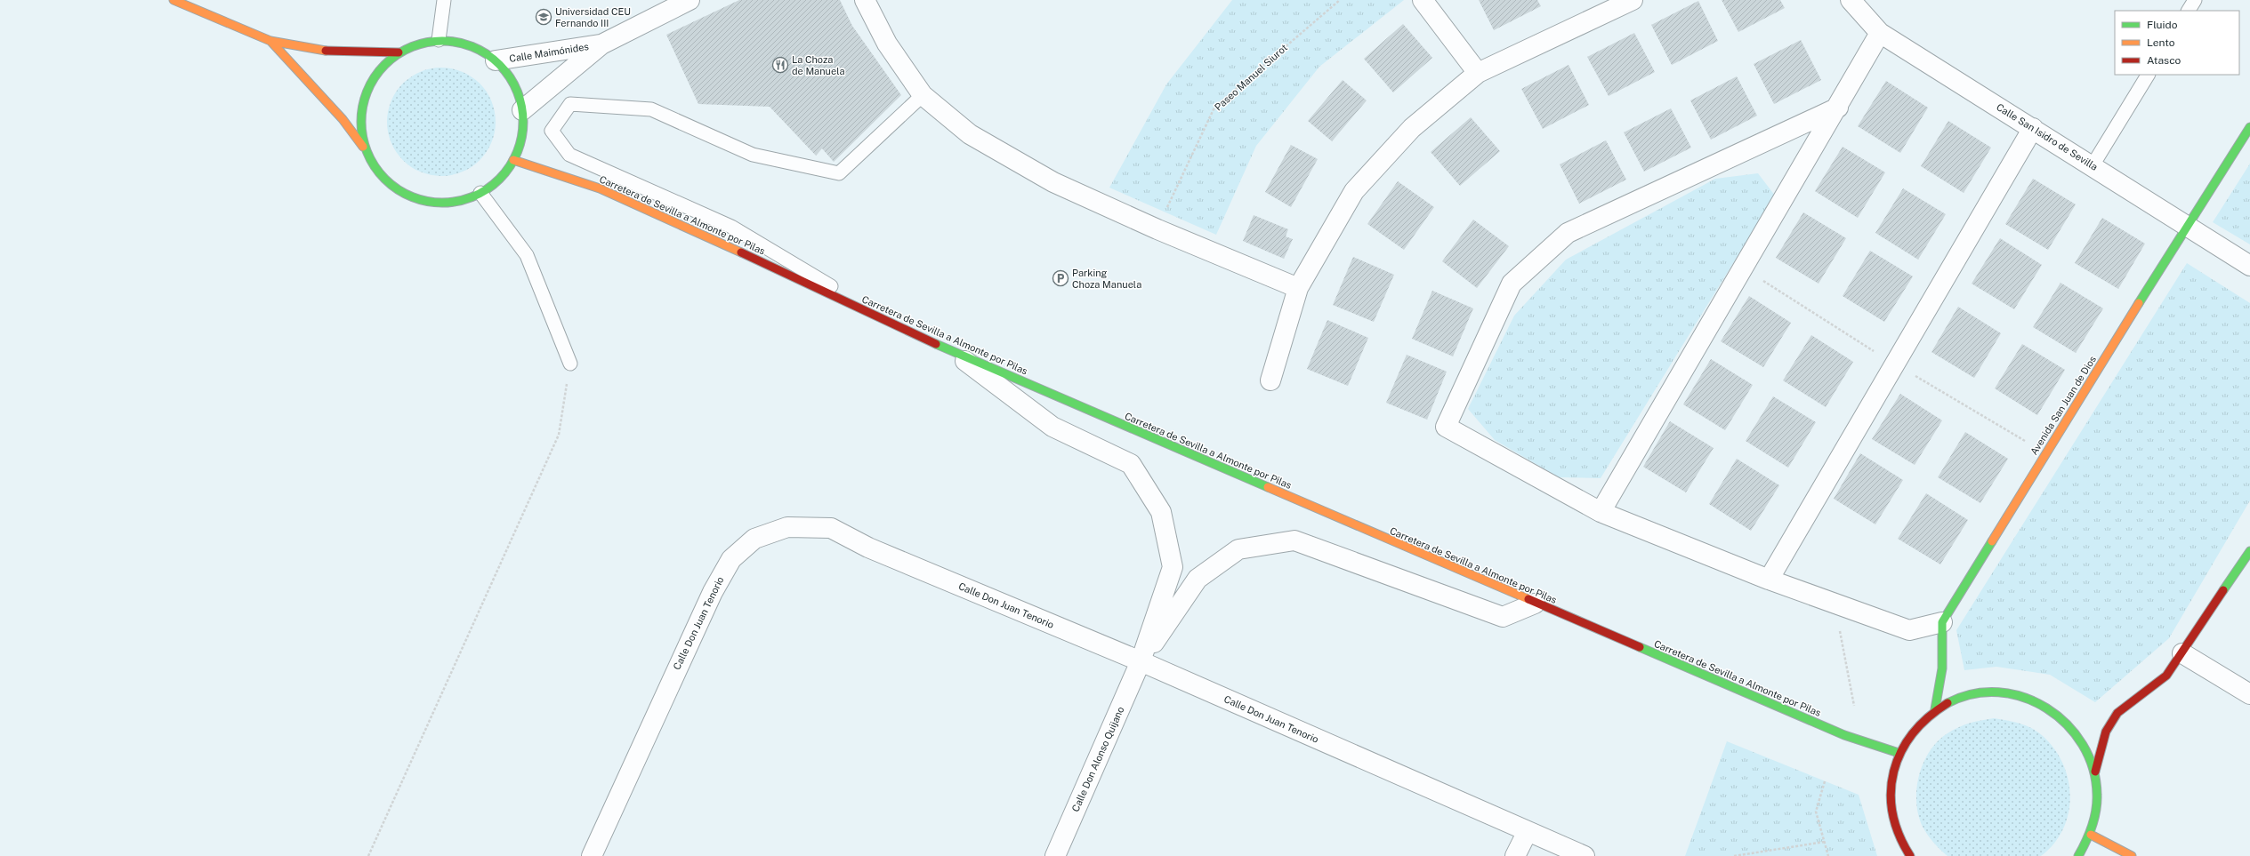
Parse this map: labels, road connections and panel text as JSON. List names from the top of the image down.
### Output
{
  "streets": {
    "main road": ["Carretera de Sevilla a Almonte por Pilas", "Avenida San Juan de Dios"],
    "street": [
      "Calle Maimónides",
      "Calle San Isidro de Sevilla",
      "Calle Don Juan Tenorio",
      "Calle Don Alonso Quijano"
    ],
    "path": ["Paseo Manuel Siurot"]
  },
  "crossings": [
    ["Calle San Isidro de Sevilla", "Avenida San Juan de Dios"],
    ["Calle Don Juan Tenorio", "Calle Don Alonso Quijano"]
  ],
  "places": {
    "school or university": ["Universidad CEU Fernando III"],
    "restaurant": ["La Choza de Manuela"],
    "parking": ["Parking Choza Manuela"]
  },
  "legend": ["Fluido", "Lento", "Atasco"]
}
